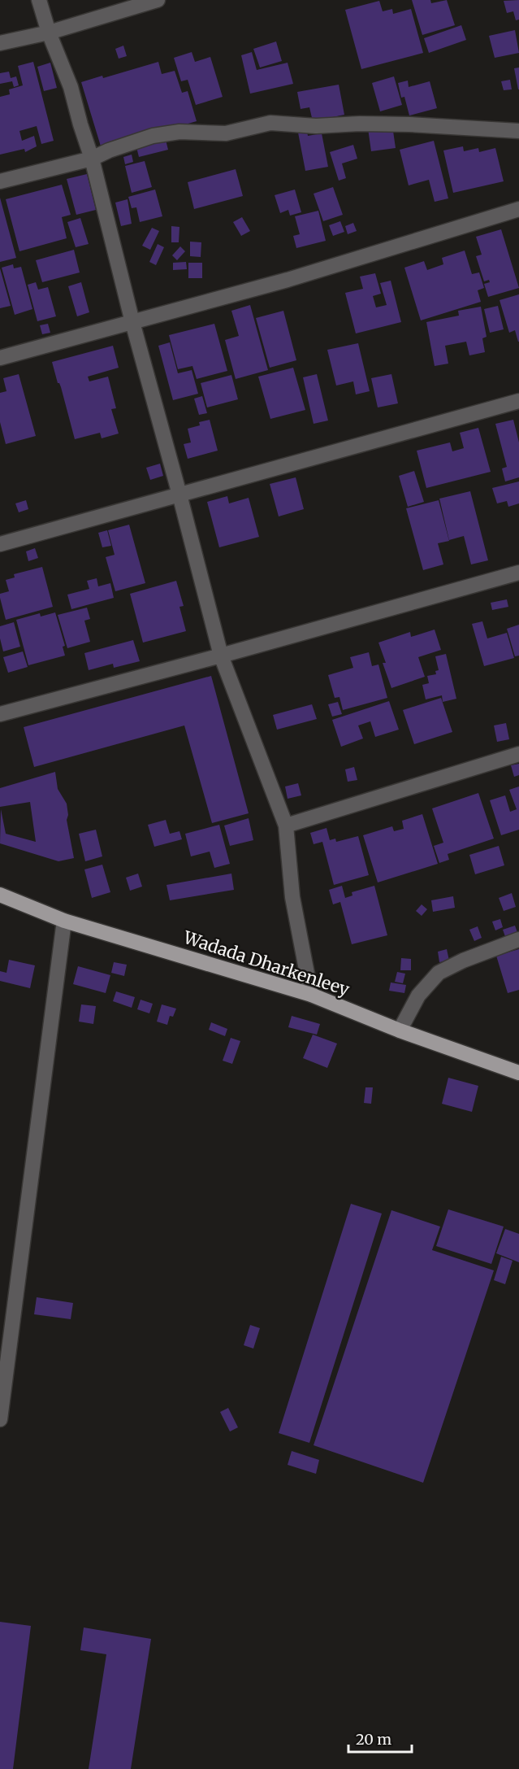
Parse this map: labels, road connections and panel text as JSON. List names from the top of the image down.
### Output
{
  "streets": {
    "main road": ["Wadada Dharkenleey"]
  },
  "scale_bar": "20 m"
}
